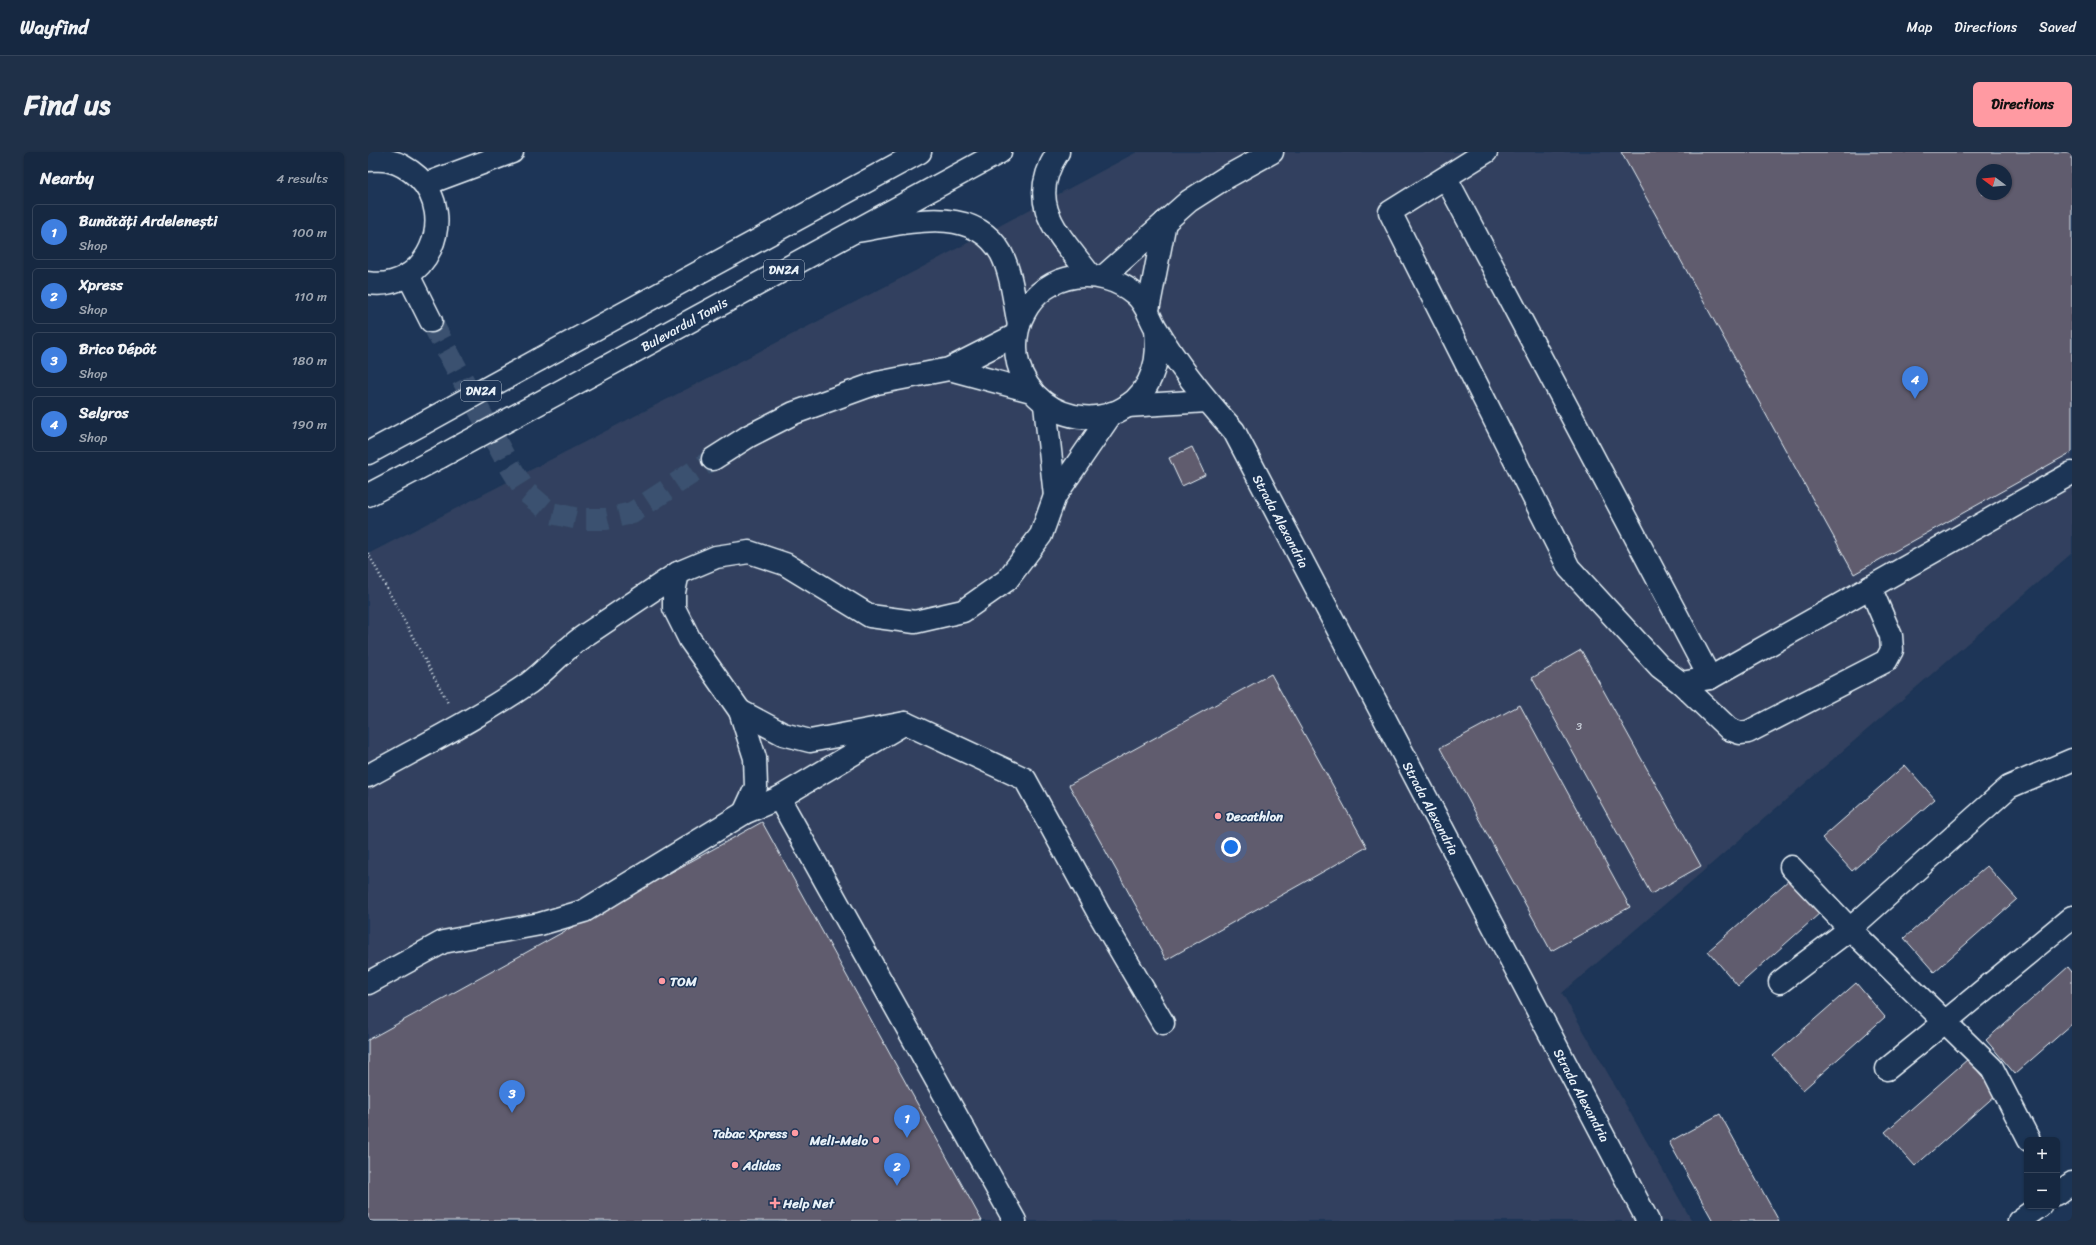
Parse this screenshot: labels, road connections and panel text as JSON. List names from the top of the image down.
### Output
{
  "streets": {
    "street": ["DN2A", "Bulevardul Tomis", "Strada Alexandria"]
  },
  "places": {
    "other": [
      "Decathlon",
      "TOM",
      "Tabac Xpress",
      "Meli-Melo",
      "Adidas"
    ],
    "health": ["Help Net"]
  },
  "house_numbers": ["3"],
  "north": "left",
  "page": {
    "header": "Wayfind",
    "nav": ["Map", "Directions", "Saved"],
    "title": "Find us",
    "buttons": "Directions",
    "heading": ["Nearby", "4 results"],
    "list": [
      {
        "mark": "1",
        "name": "Bunătăți Ardelenești",
        "note": "Shop",
        "value": "100 m"
      },
      {
        "mark": "2",
        "name": "Xpress",
        "note": "Shop",
        "value": "110 m"
      },
      {
        "mark": "3",
        "name": "Brico Dépôt",
        "note": "Shop",
        "value": "180 m"
      },
      {
        "mark": "4",
        "name": "Selgros",
        "note": "Shop",
        "value": "190 m"
      }
    ],
    "pins": [
      "4",
      "3",
      "1",
      "2"
    ],
    "map_buttons": ["+", "−"]
  }
}
